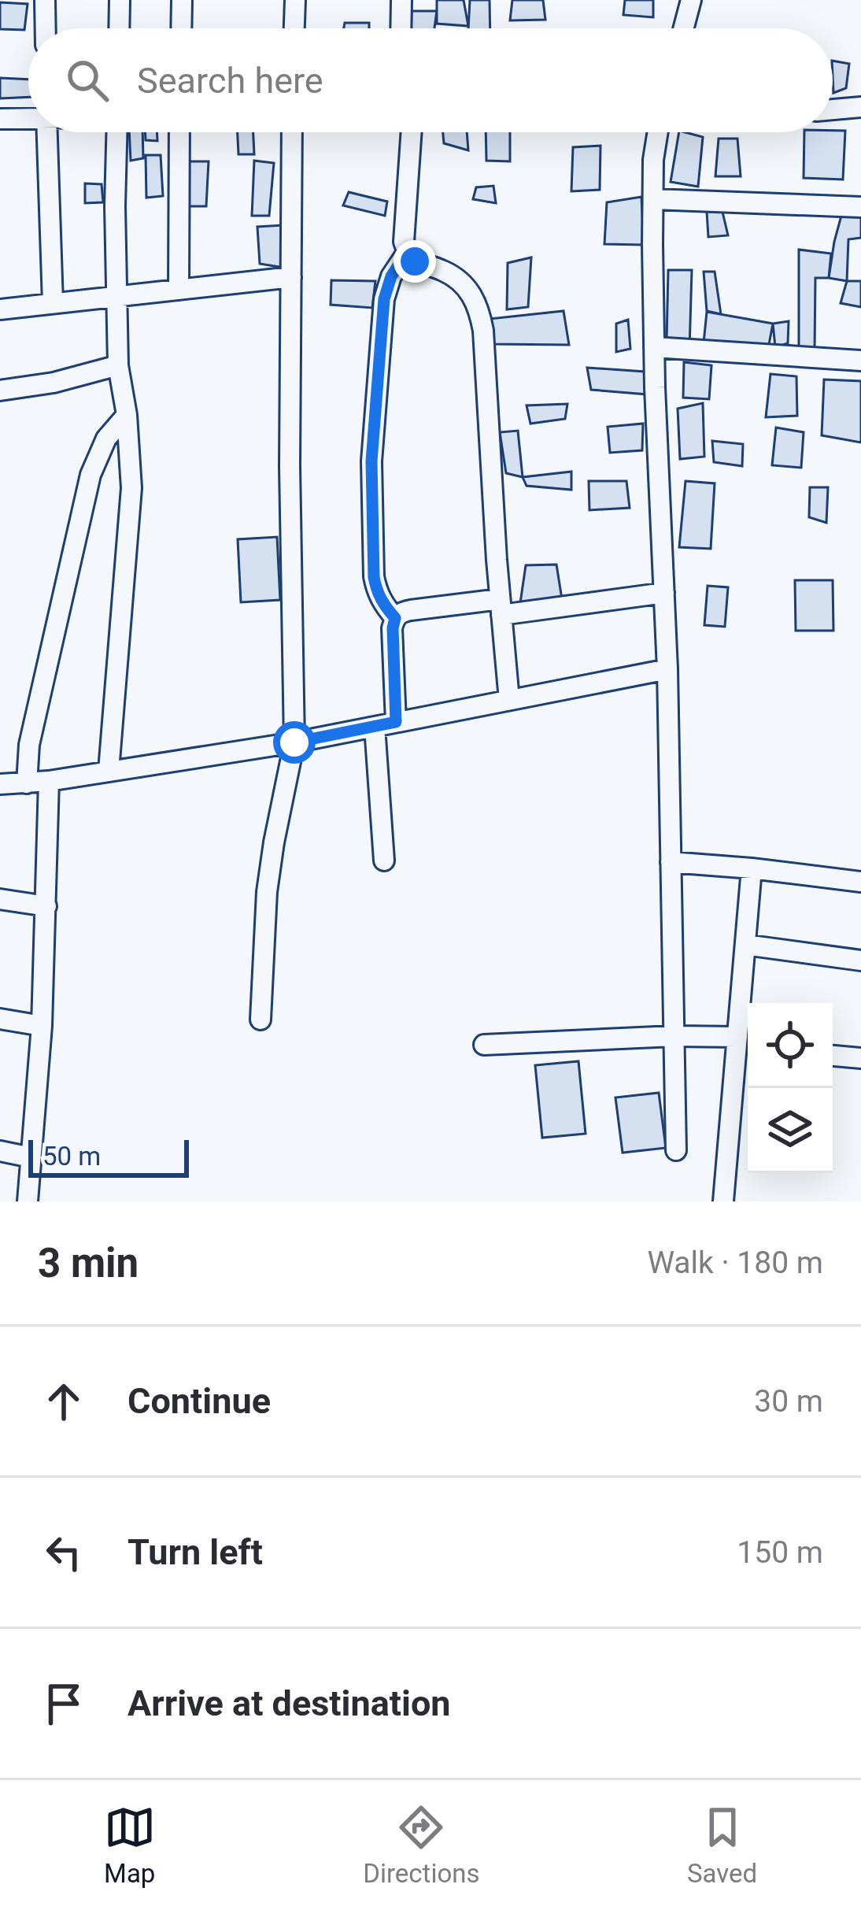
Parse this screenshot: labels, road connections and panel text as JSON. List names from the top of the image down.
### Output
{
  "scale_bar": "50 m",
  "page": {
    "search": "Search here",
    "scale": "50 m",
    "heading": ["3 min", "Walk · 180 m"],
    "list": [
      ["Continue", "30 m"],
      ["Turn left", "150 m"],
      "Arrive at destination"
    ],
    "nav": ["Map", "Directions", "Saved"]
  }
}
